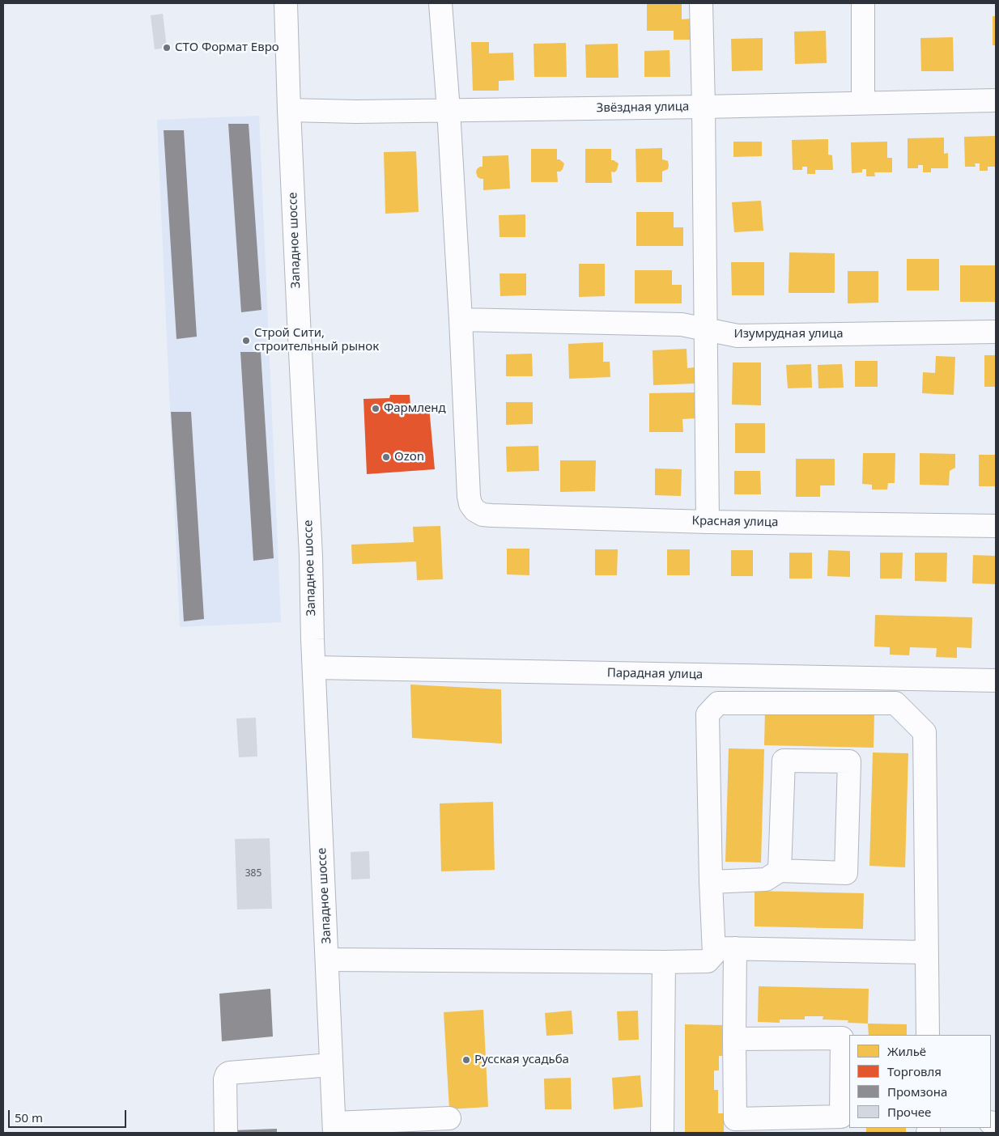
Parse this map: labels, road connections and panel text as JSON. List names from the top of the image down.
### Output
{
  "streets": {
    "street": [
      "Звёздная улица",
      "Западное шоссе",
      "Изумрудная улица",
      "Красная улица",
      "Парадная улица"
    ]
  },
  "crossings": [
    ["Звёздная улица", "Западное шоссе"],
    ["Западное шоссе", "Парадная улица"],
    ["Изумрудная улица", "Красная улица"]
  ],
  "places": [
    "СТО Формат Евро",
    "Строй Сити, строительный рынок",
    "Фармленд",
    "Ozon",
    "Русская усадьба"
  ],
  "house_numbers": ["385"],
  "legend": [
    "Жильё",
    "Торговля",
    "Промзона",
    "Прочее"
  ],
  "scale_bar": "50 m"
}
